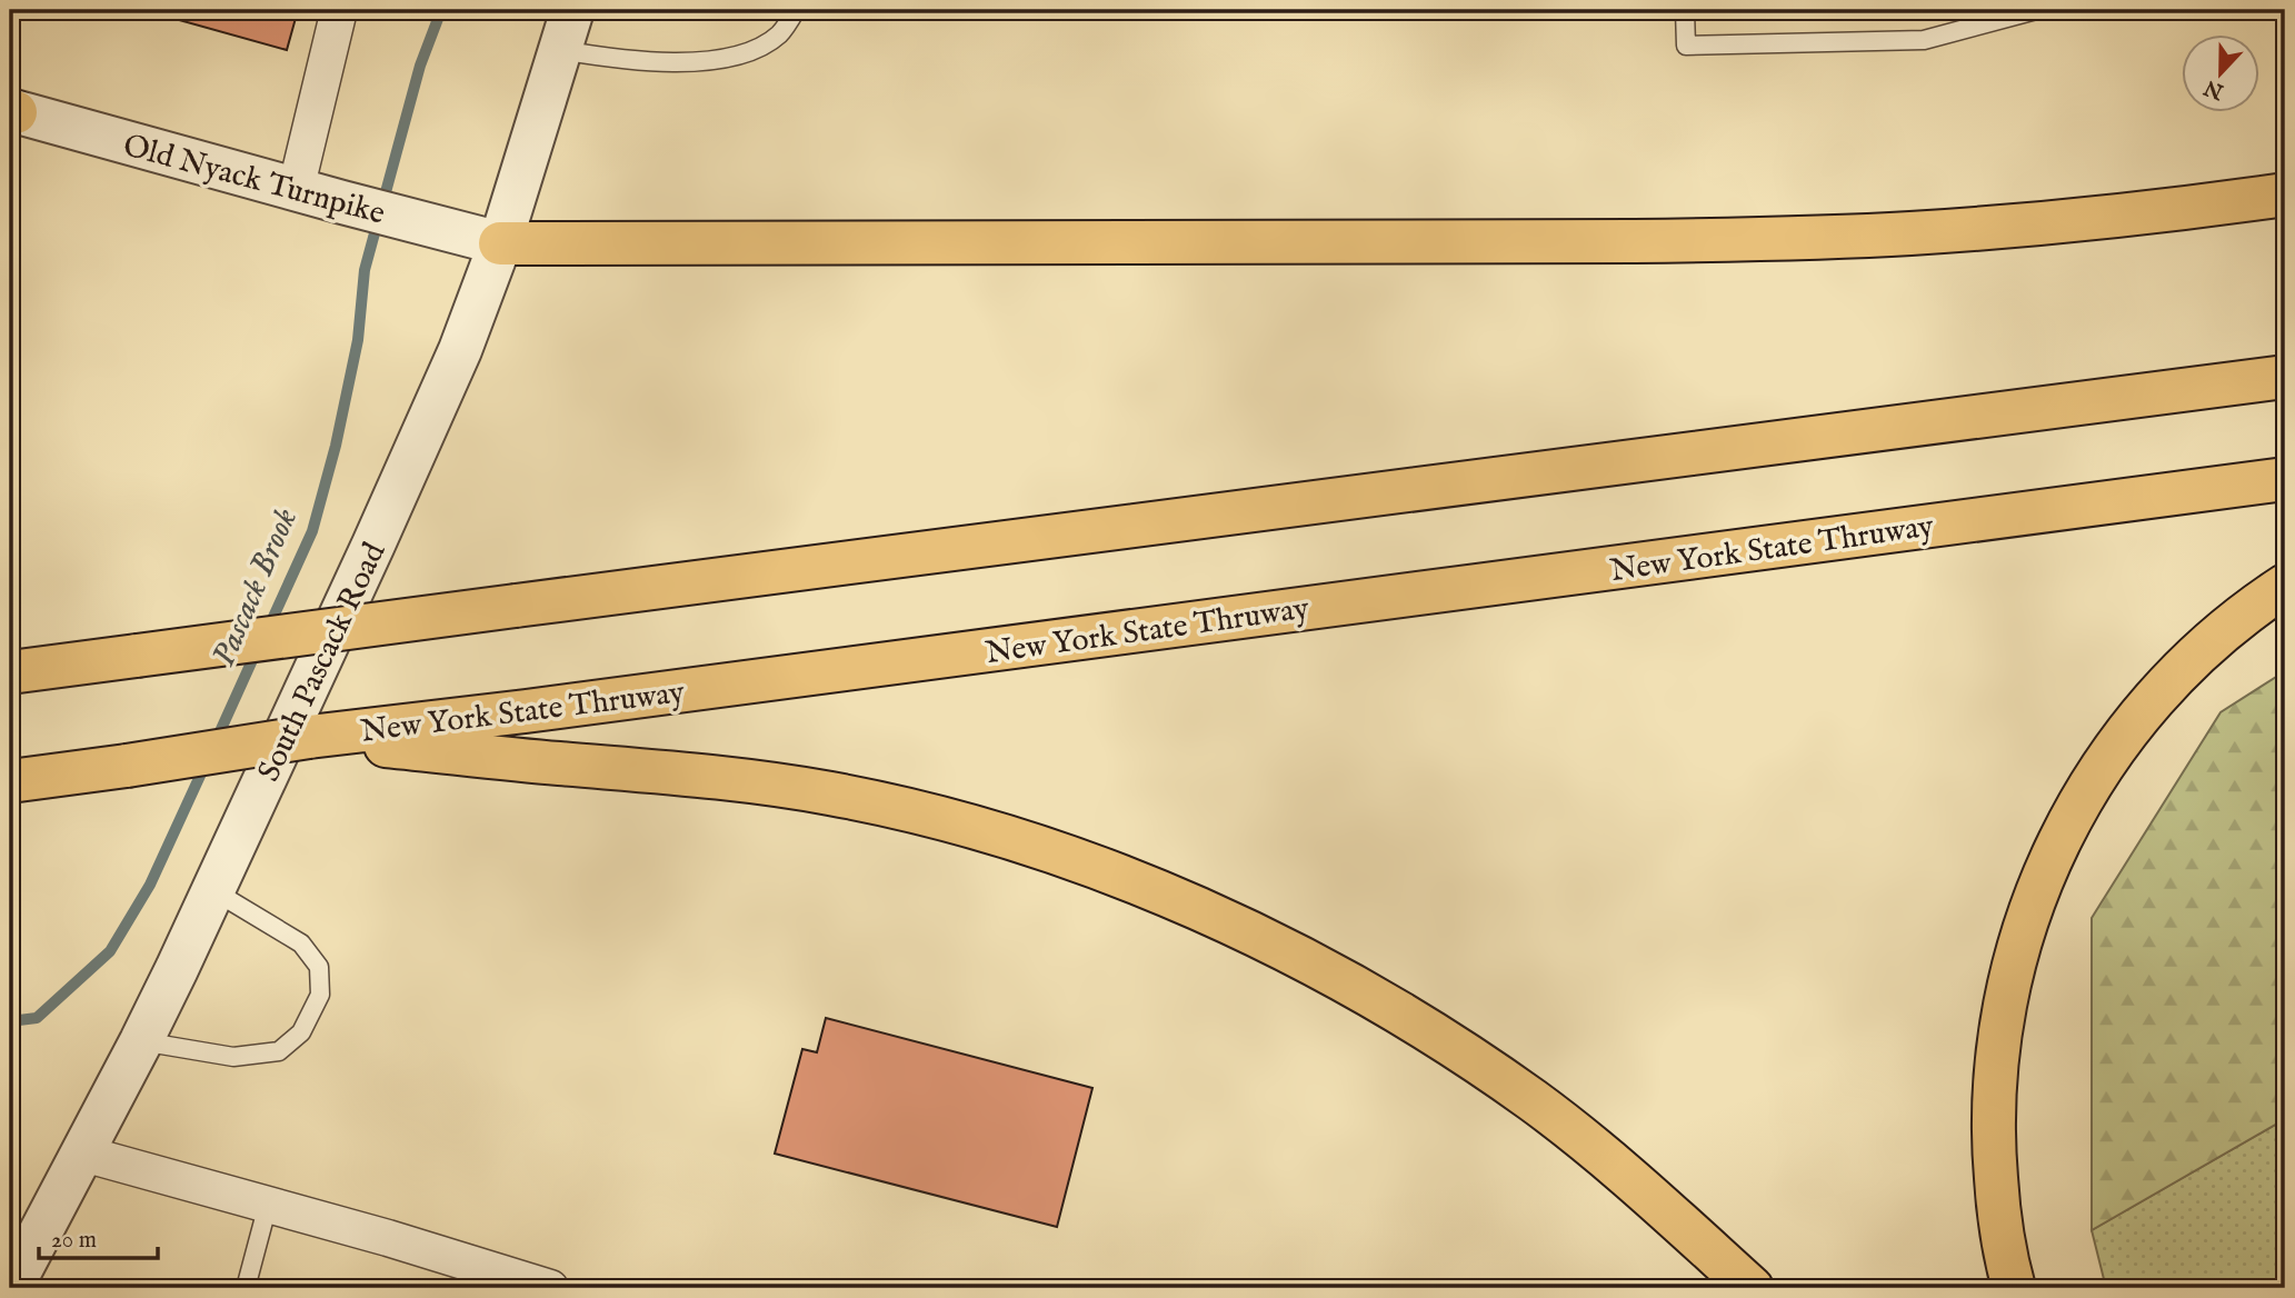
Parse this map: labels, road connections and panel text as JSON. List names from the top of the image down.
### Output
{
  "streets": {
    "highway": ["New York State Thruway"],
    "street": ["Old Nyack Turnpike", "South Pascack Road"]
  },
  "crossings": [
    ["Old Nyack Turnpike", "South Pascack Road"]
  ],
  "water": ["Pascack Brook"],
  "scale_bar": "20 m",
  "north": "bottom"
}
